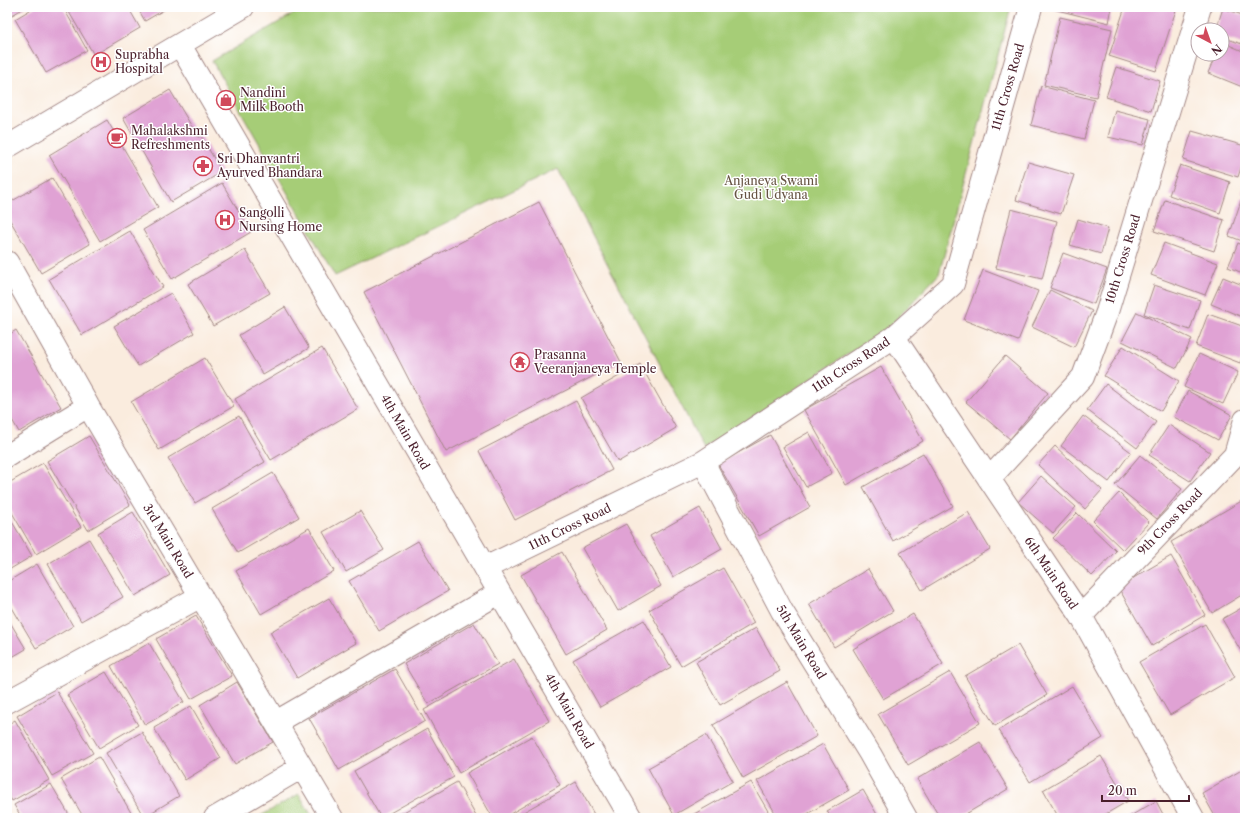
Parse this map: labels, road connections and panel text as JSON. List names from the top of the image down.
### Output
{
  "streets": {
    "street": [
      "11th Cross Road",
      "10th Cross Road",
      "4th Main Road",
      "9th Cross Road",
      "3rd Main Road",
      "6th Main Road",
      "5th Main Road"
    ]
  },
  "crossings": [
    ["11th Cross Road", "4th Main Road"],
    ["11th Cross Road", "6th Main Road"],
    ["11th Cross Road", "5th Main Road"],
    ["10th Cross Road", "6th Main Road"],
    ["9th Cross Road", "6th Main Road"]
  ],
  "parks": ["Anjaneya Swami Gudi Udyana"],
  "places": {
    "hospital": ["Suprabha Hospital", "Sangolli Nursing Home"],
    "shop": ["Nandini Milk Booth"],
    "cafe": ["Mahalakshmi Refreshments"],
    "pharmacy": ["Sri Dhanvantri Ayurved Bhandara"],
    "temple": ["Prasanna Veeranjaneya Temple"]
  },
  "scale_bar": "20 m",
  "north": "bottom right"
}
